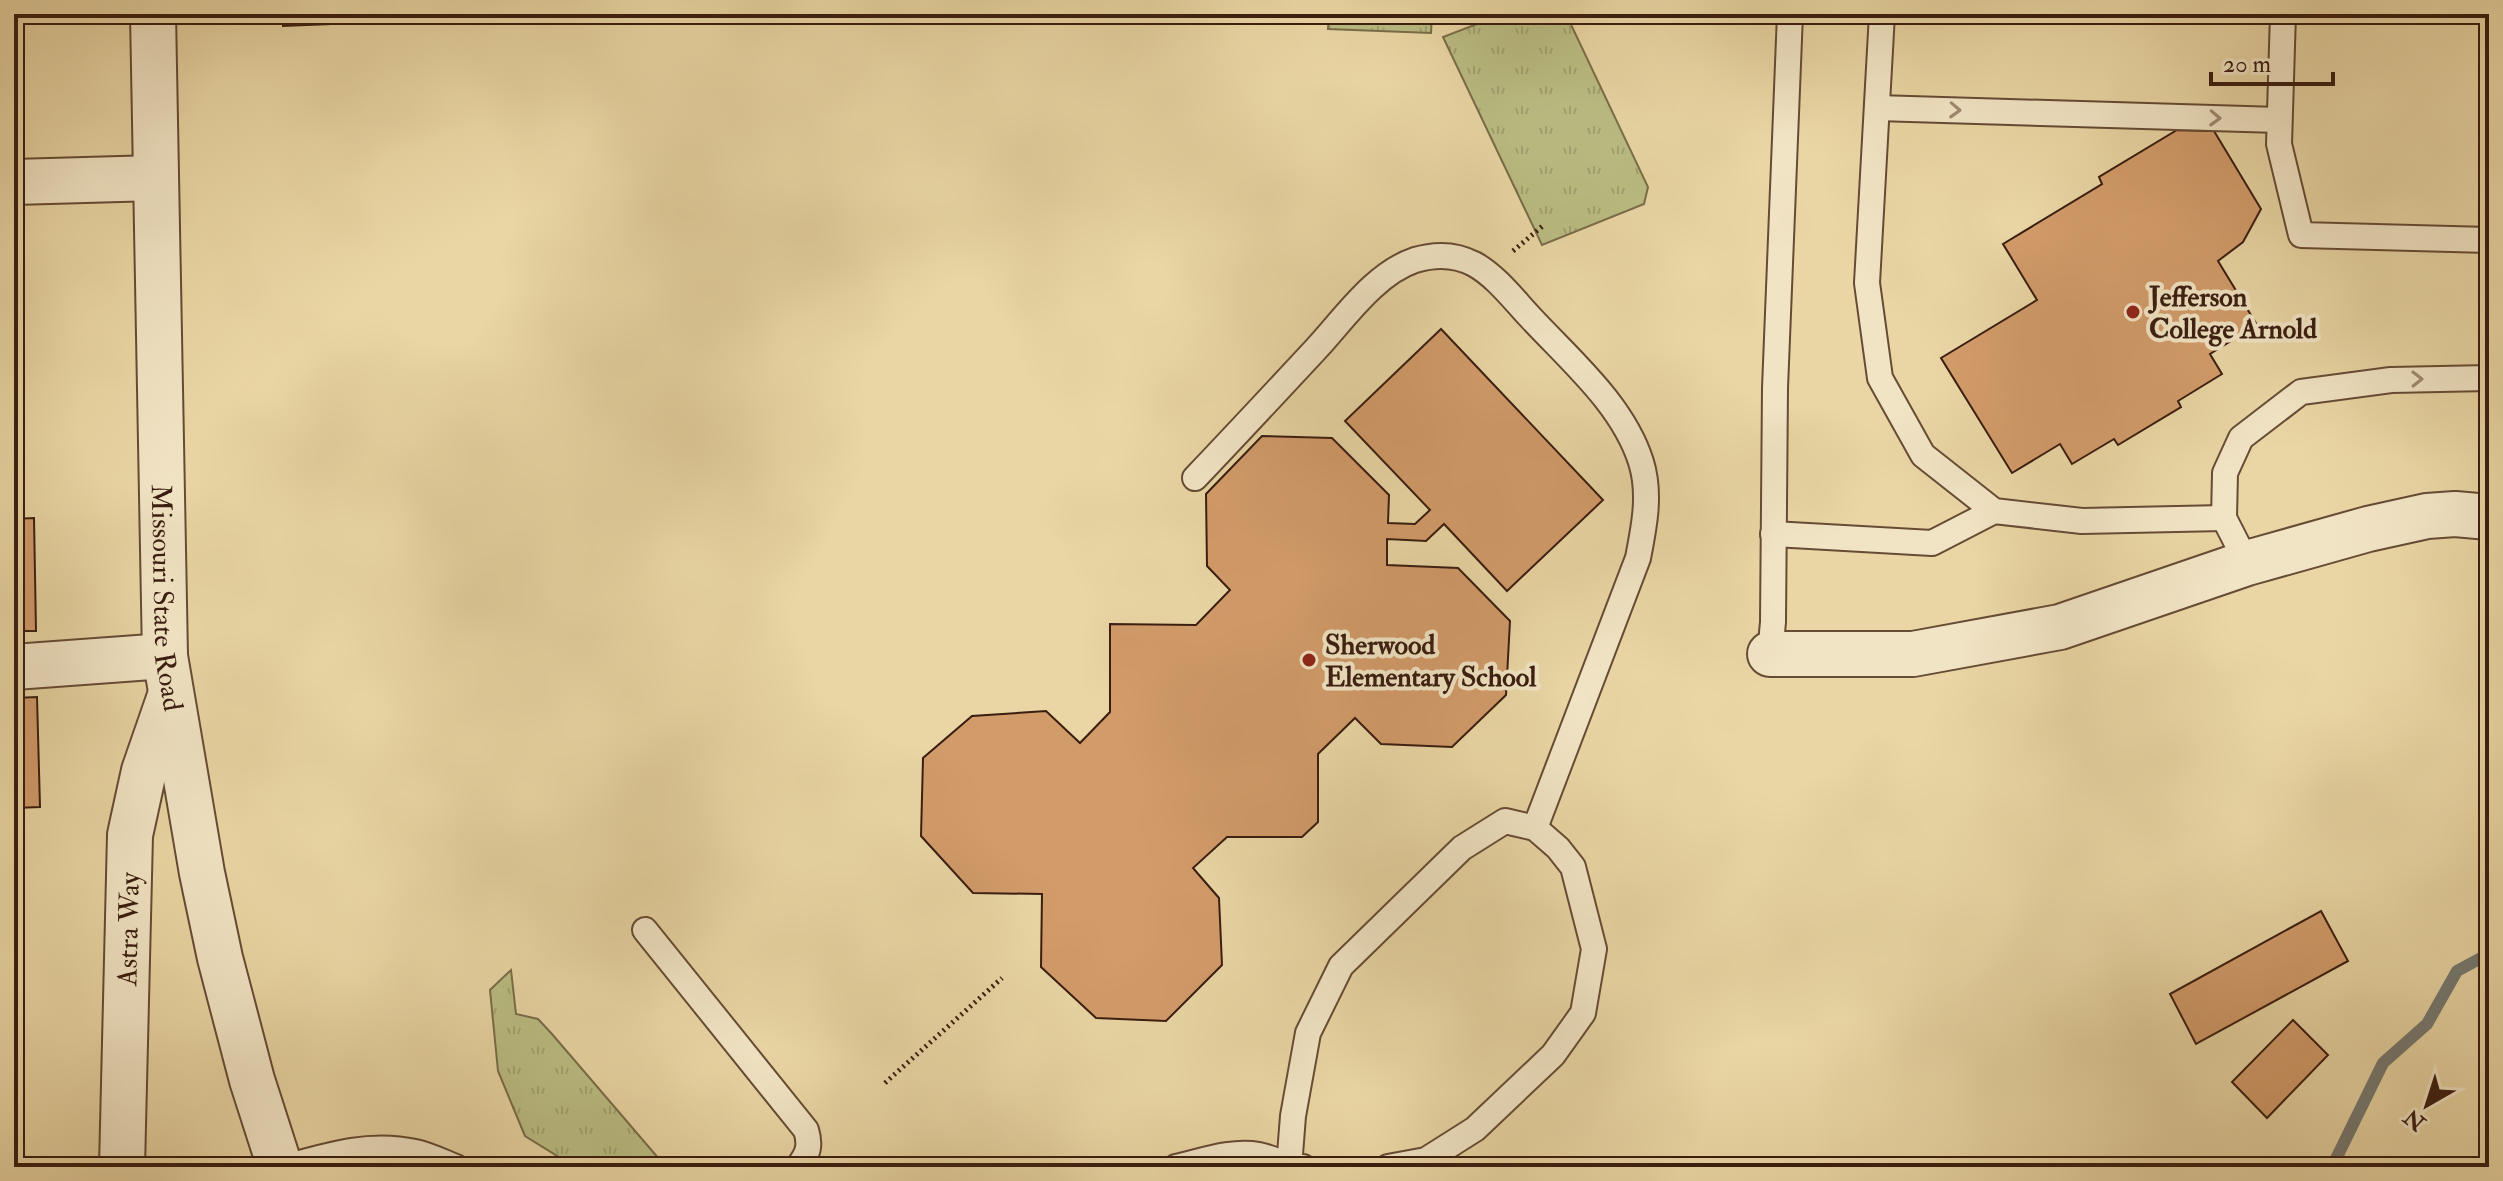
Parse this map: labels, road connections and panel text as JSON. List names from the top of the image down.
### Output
{
  "streets": {
    "street": ["Missouri State Road", "Astra Way"]
  },
  "crossings": [
    ["Missouri State Road", "Astra Way"]
  ],
  "places": ["Jefferson College Arnold", "Sherwood Elementary School"],
  "scale_bar": "20 m",
  "north": "bottom left"
}
